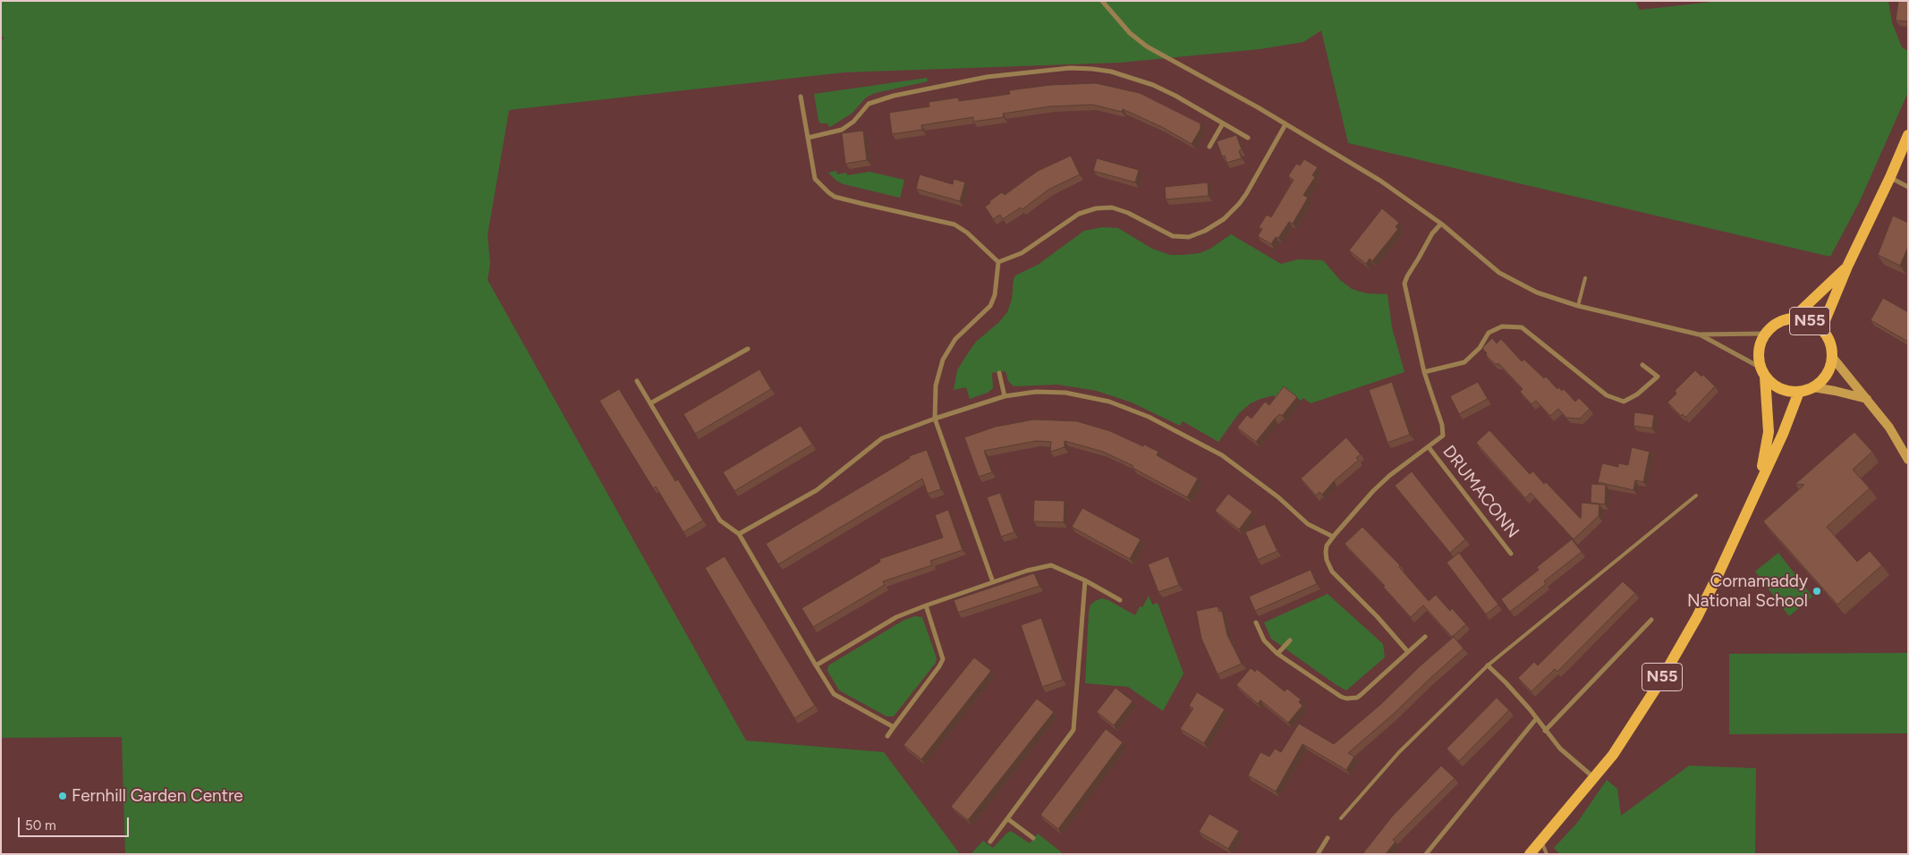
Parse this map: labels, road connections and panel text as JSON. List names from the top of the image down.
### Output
{
  "streets": {
    "main road": ["N55"],
    "street": ["DRUMACONN"]
  },
  "places": ["Cornamaddy National School", "Fernhill Garden Centre"],
  "scale_bar": "50 m"
}
